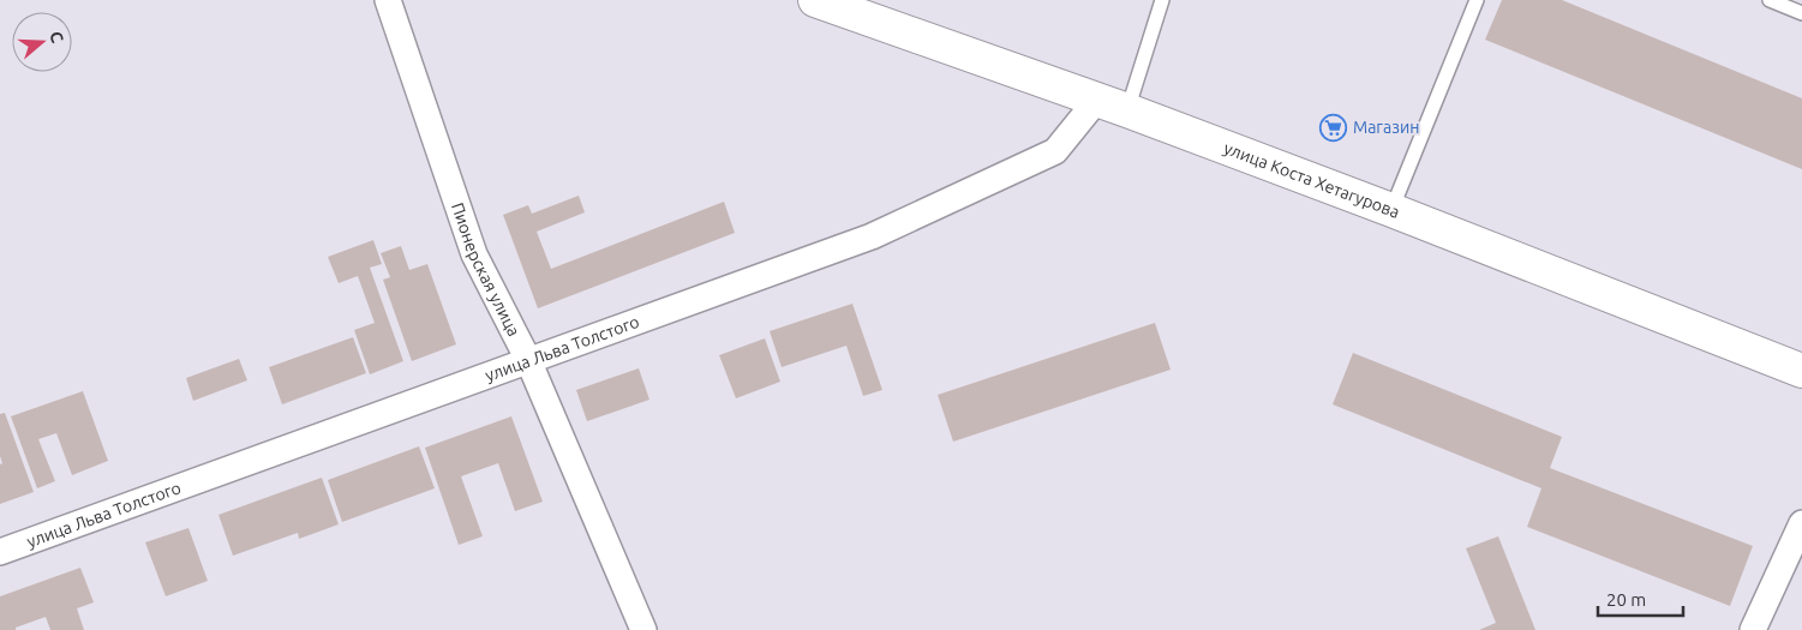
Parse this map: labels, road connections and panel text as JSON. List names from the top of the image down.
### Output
{
  "streets": {
    "main road": ["улица Коста Хетагурова"],
    "street": ["Пионерская улица", "улица Льва Толстого"]
  },
  "crossings": [
    ["улица Коста Хетагурова", "улица Льва Толстого"],
    ["Пионерская улица", "улица Льва Толстого"]
  ],
  "places": {
    "supermarket": ["Магазин"]
  },
  "scale_bar": "20 m",
  "north": "right"
}
